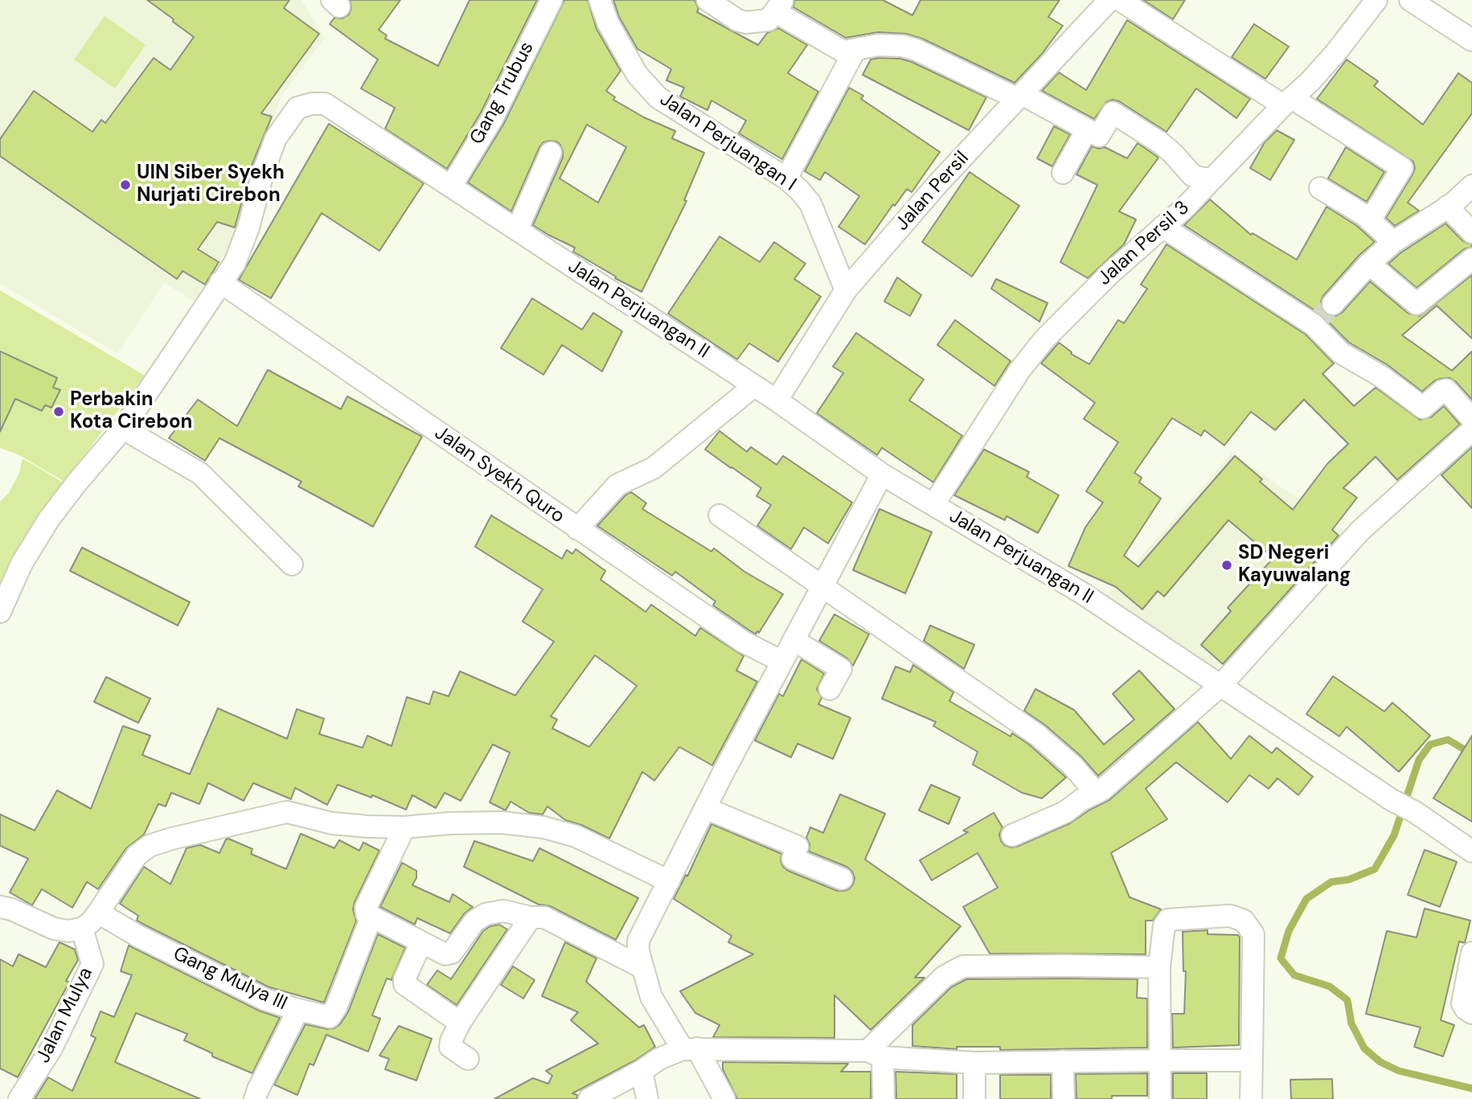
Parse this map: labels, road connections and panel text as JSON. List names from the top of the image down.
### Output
{
  "streets": {
    "street": [
      "Gang Trubus",
      "Jalan Perjuangan I",
      "Jalan Persil",
      "Jalan Persil 3",
      "Jalan Perjuangan II",
      "Jalan Syekh Quro",
      "Gang Mulya III",
      "Jalan Mulya"
    ]
  },
  "crossings": [
    ["Gang Trubus", "Jalan Perjuangan II"],
    ["Jalan Perjuangan I", "Jalan Persil"],
    ["Jalan Persil", "Jalan Perjuangan II"],
    ["Jalan Persil 3", "Jalan Perjuangan II"],
    ["Jalan Perjuangan II", "Jalan Syekh Quro"]
  ],
  "places": ["UIN Siber Syekh Nurjati Cirebon", "Perbakin Kota Cirebon", "SD Negeri Kayuwalang"]
}
